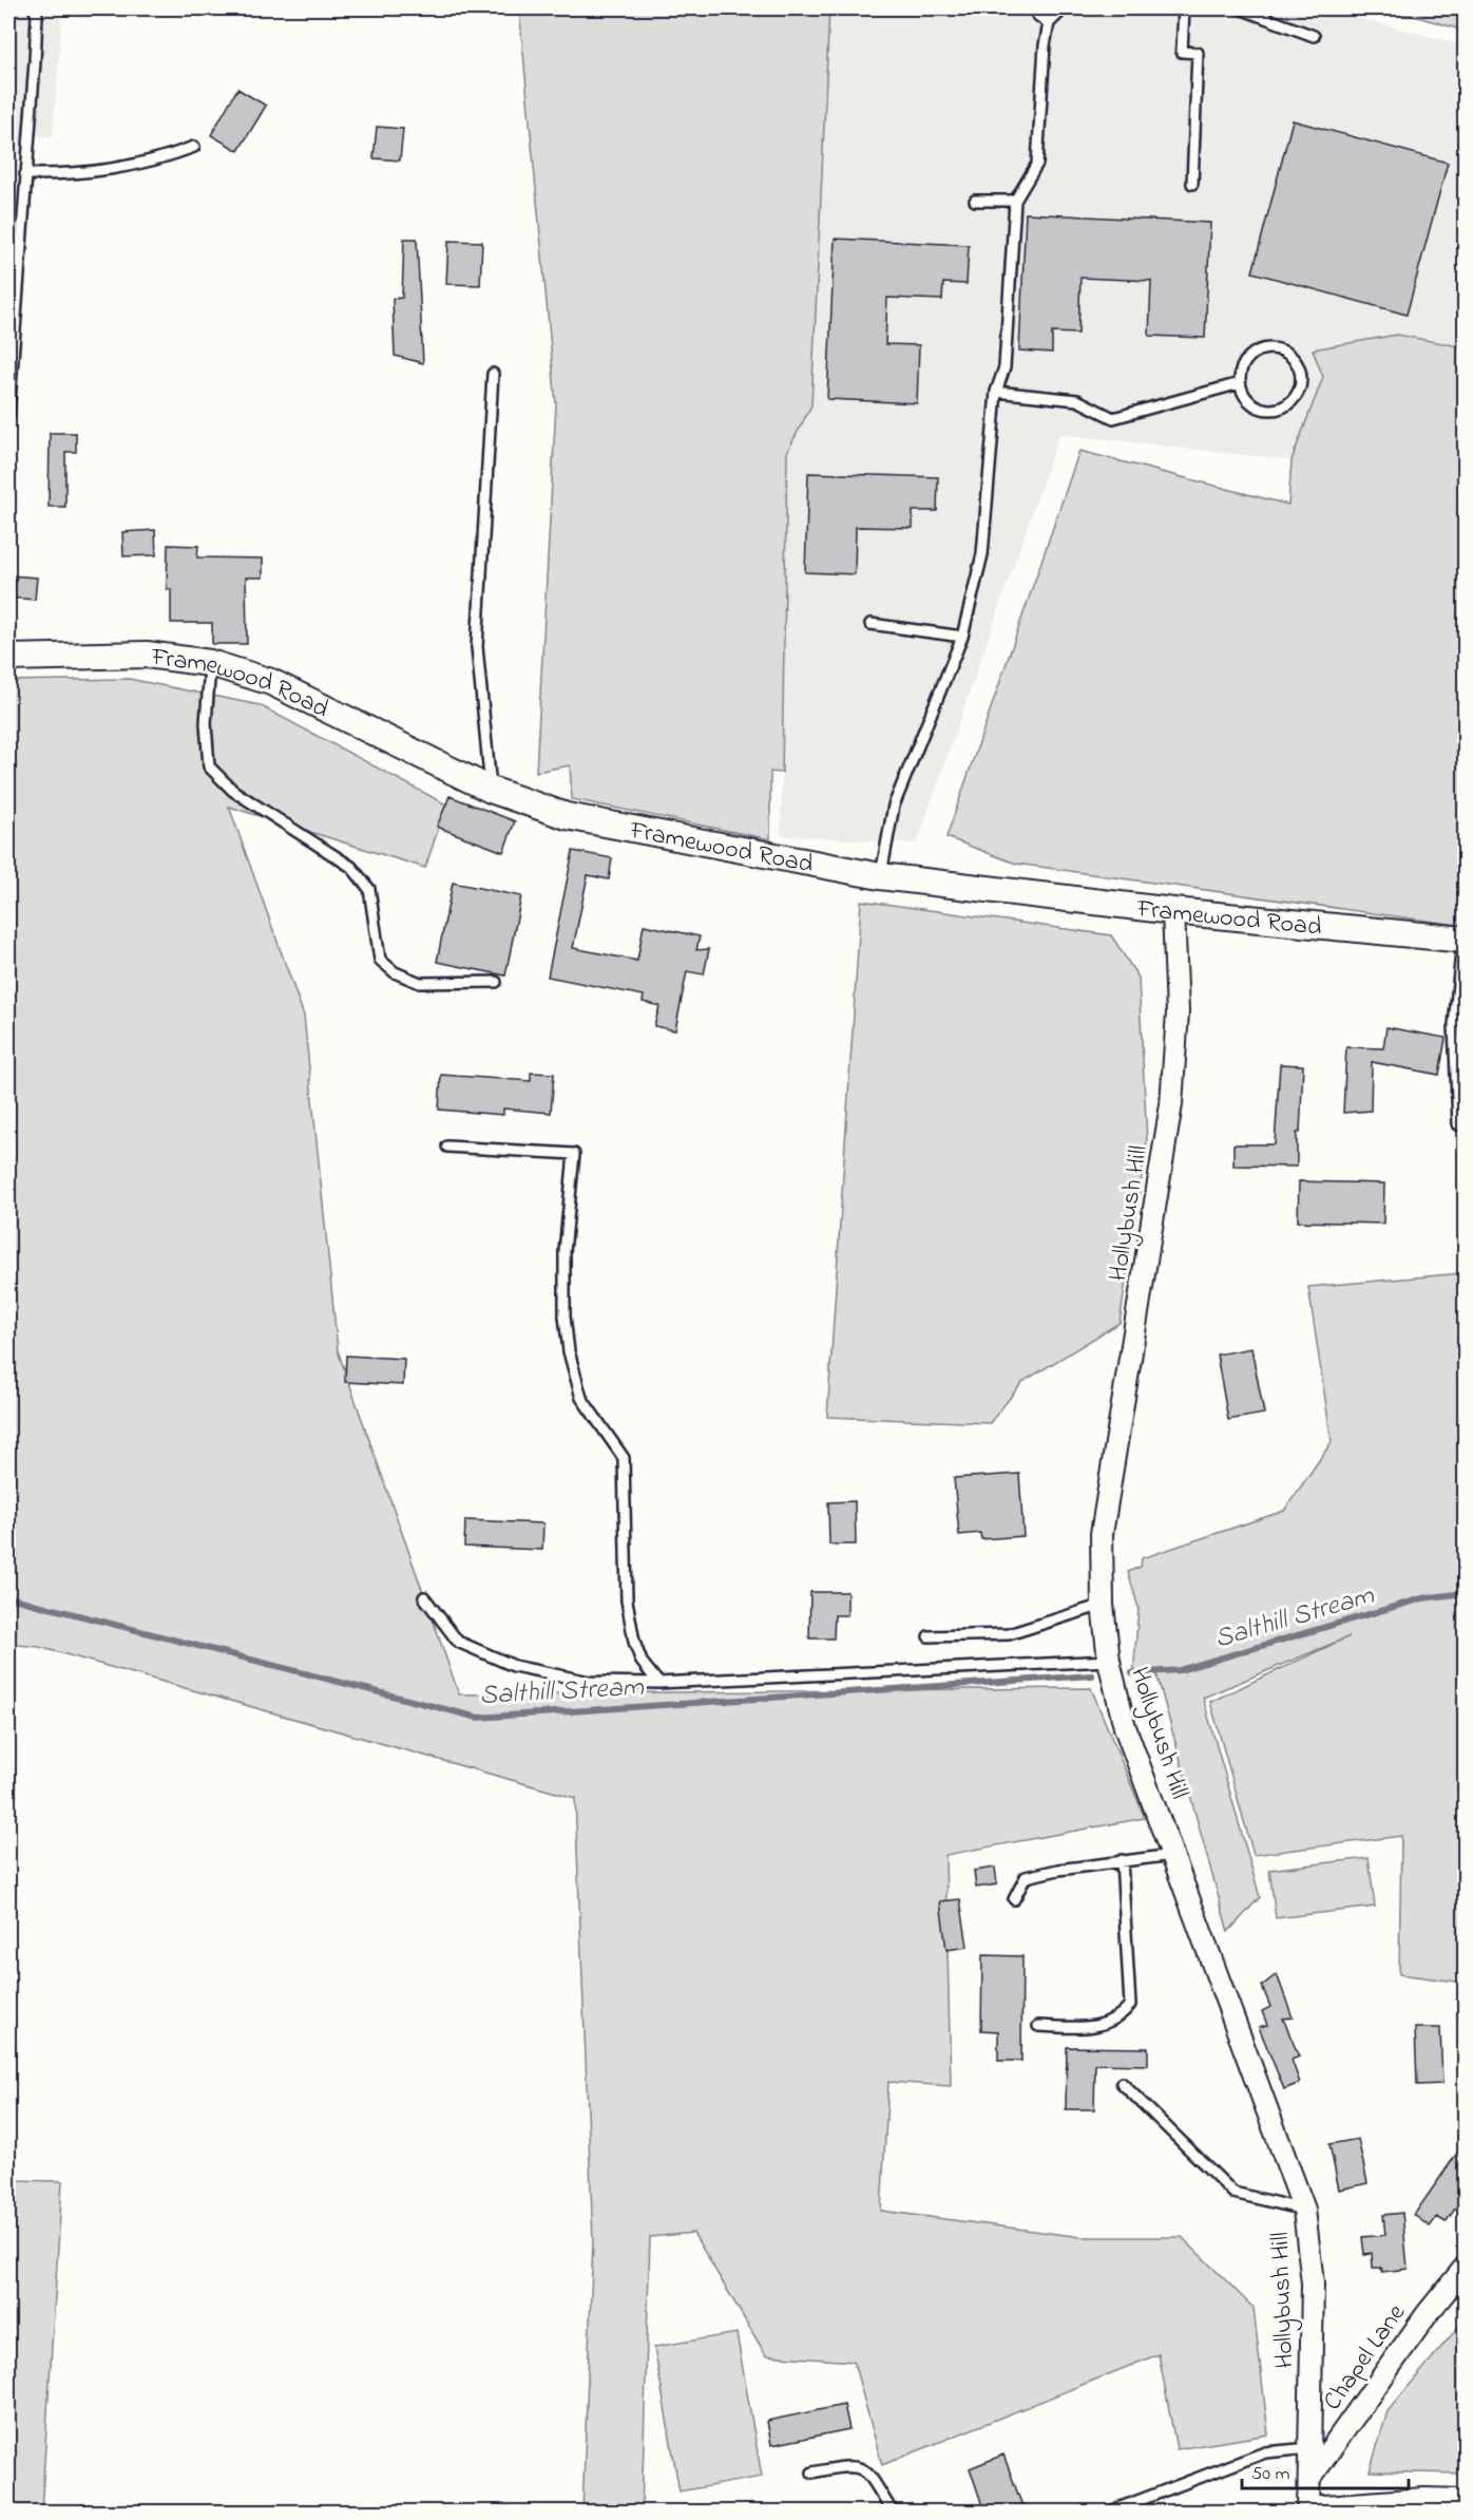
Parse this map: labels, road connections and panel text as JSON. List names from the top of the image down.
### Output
{
  "streets": {
    "street": ["Framewood Road", "Hollybush Hill", "Chapel Lane"]
  },
  "crossings": [
    ["Framewood Road", "Hollybush Hill"],
    ["Hollybush Hill", "Chapel Lane"]
  ],
  "water": ["Salthill Stream"],
  "scale_bar": "50 m"
}
